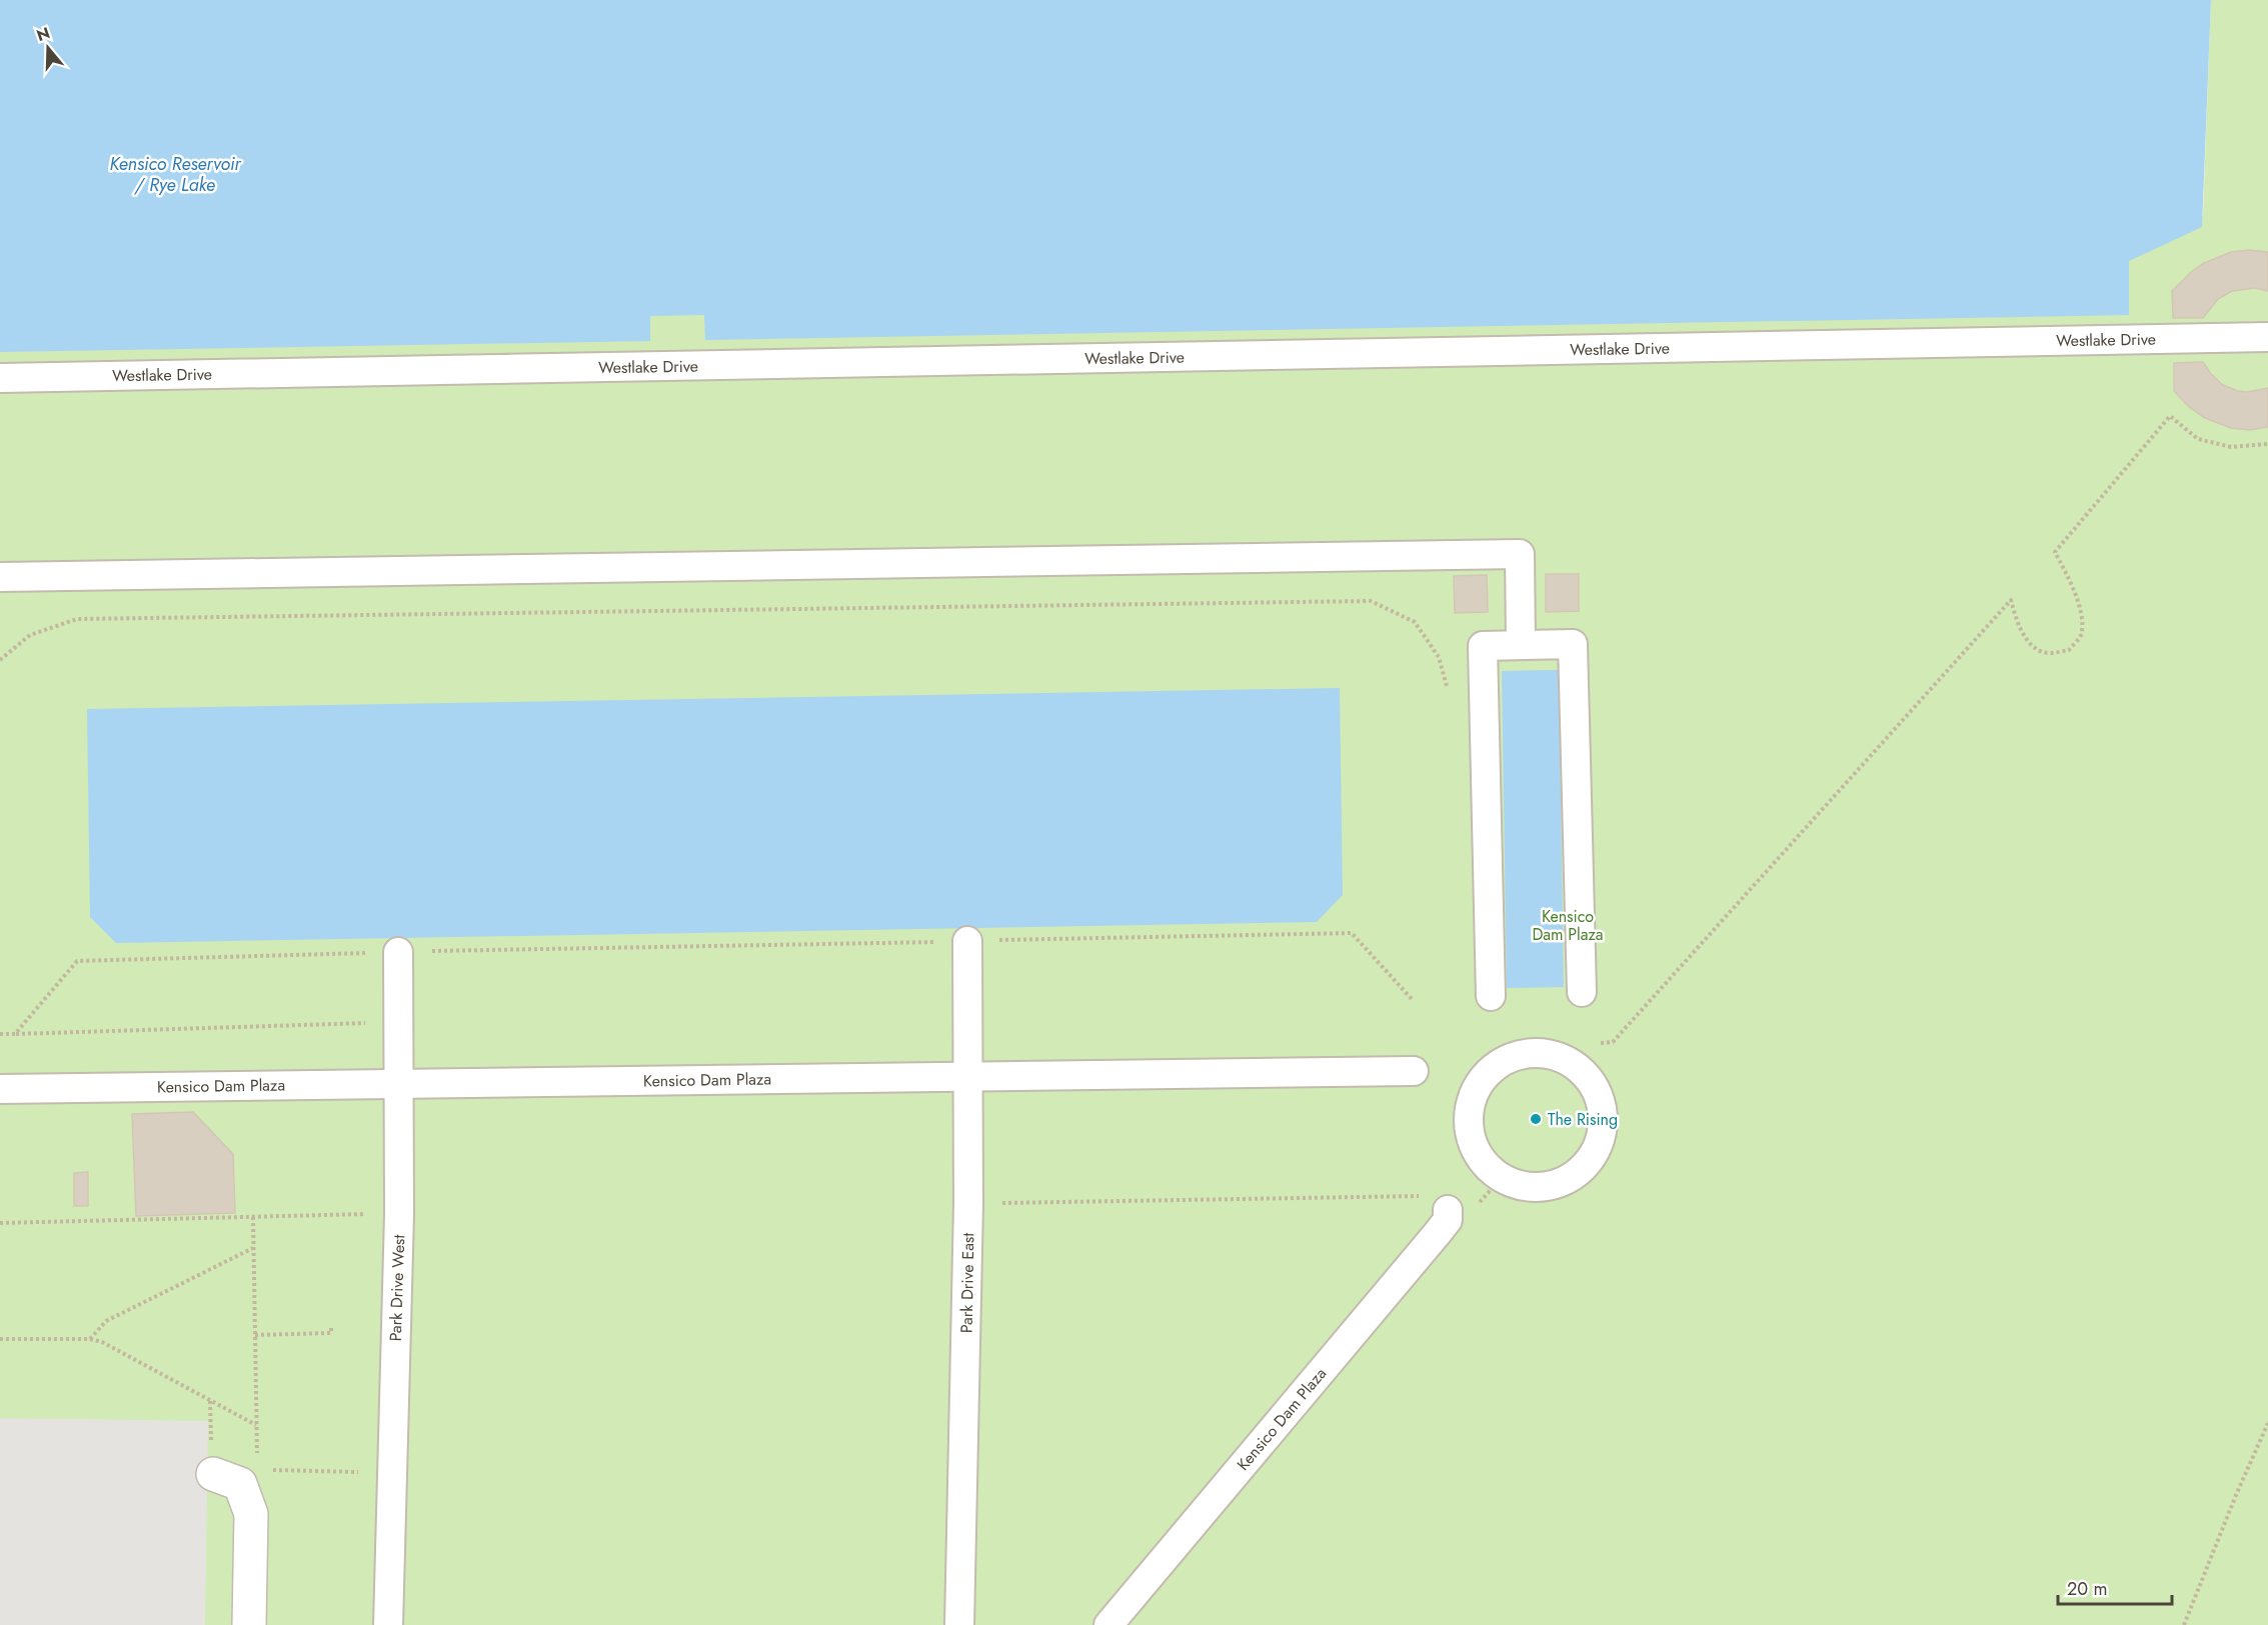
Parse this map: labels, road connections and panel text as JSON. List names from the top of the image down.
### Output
{
  "streets": {
    "street": [
      "Westlake Drive",
      "Kensico Dam Plaza",
      "Park Drive East",
      "Park Drive West"
    ]
  },
  "crossings": [
    ["Kensico Dam Plaza", "Park Drive East"],
    ["Kensico Dam Plaza", "Park Drive West"]
  ],
  "water": ["Kensico Reservoir / Rye Lake"],
  "parks": ["Kensico Dam Plaza"],
  "places": ["The Rising"],
  "scale_bar": "20 m",
  "north": "top"
}
